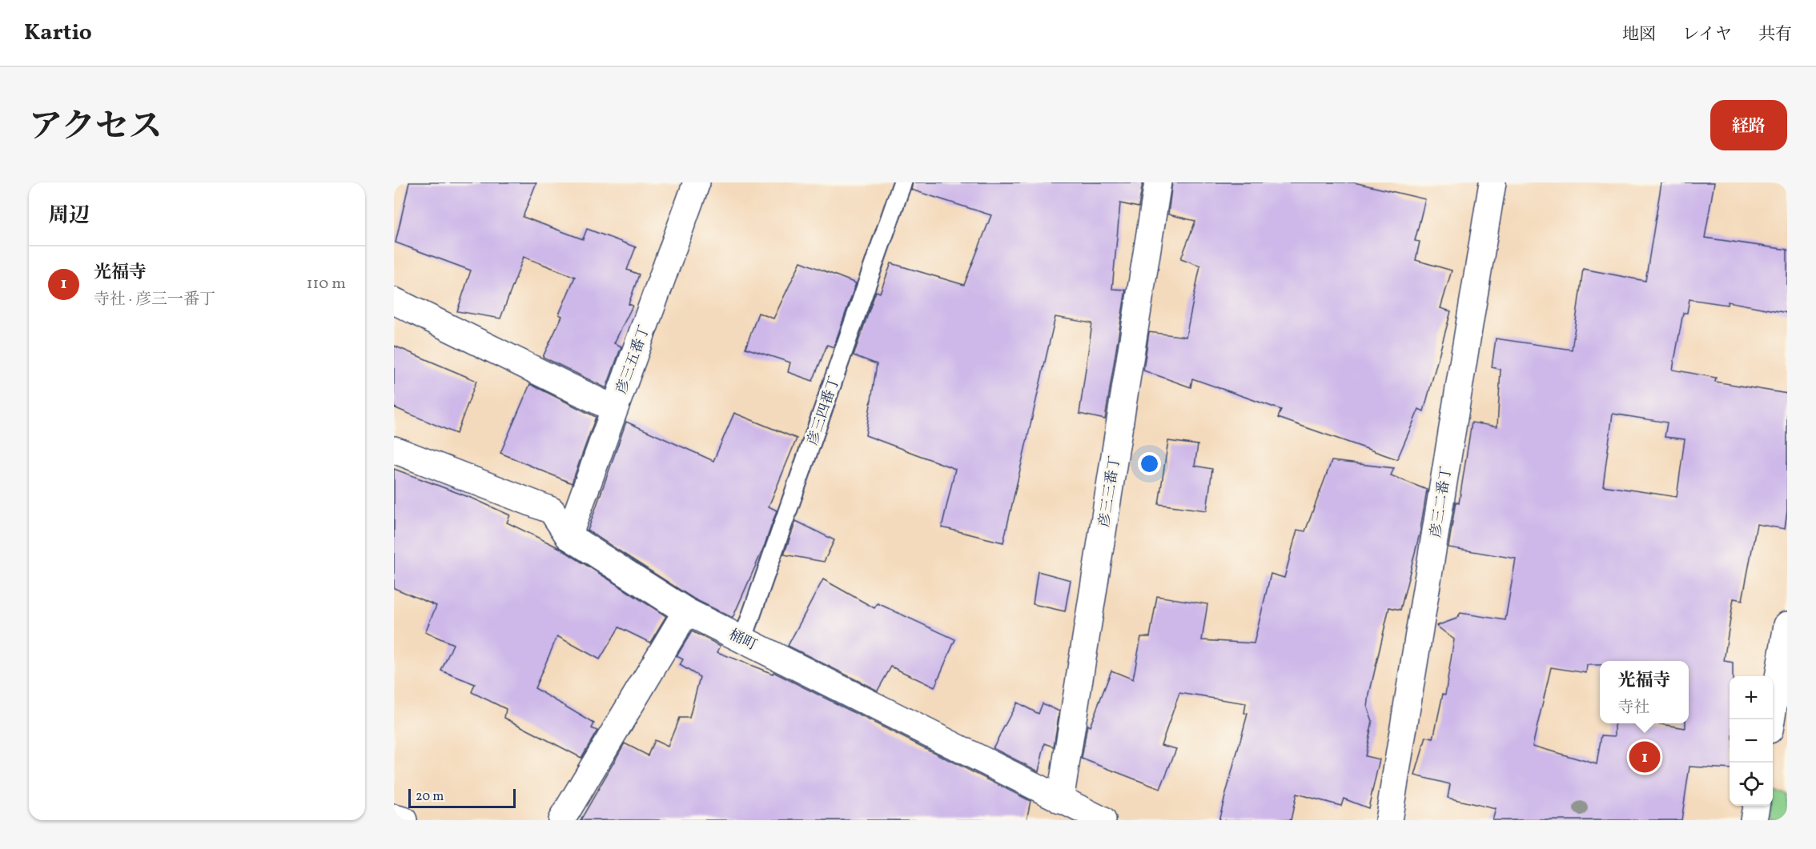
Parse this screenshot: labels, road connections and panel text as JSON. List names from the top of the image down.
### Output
{
  "streets": {
    "street": [
      "彦三五番丁",
      "彦三三番丁",
      "彦三二番丁",
      "桶町"
    ],
    "lane": ["彦三四番丁"]
  },
  "crossings": [
    ["彦三五番丁", "桶町"],
    ["彦三四番丁", "桶町"],
    ["彦三三番丁", "桶町"]
  ],
  "scale_bar": "20 m",
  "page": {
    "header": "Kartio",
    "nav": ["地図", "レイヤ", "共有"],
    "title": "アクセス",
    "buttons": "経路",
    "heading": "周辺",
    "list": [
      {
        "mark": "1",
        "name": "光福寺",
        "note": "寺社 · 彦三一番丁",
        "value": "110 m"
      }
    ],
    "popup": ["光福寺", "寺社"],
    "map_buttons": ["+", "−"],
    "pins": "1",
    "scale": "20 m"
  }
}
